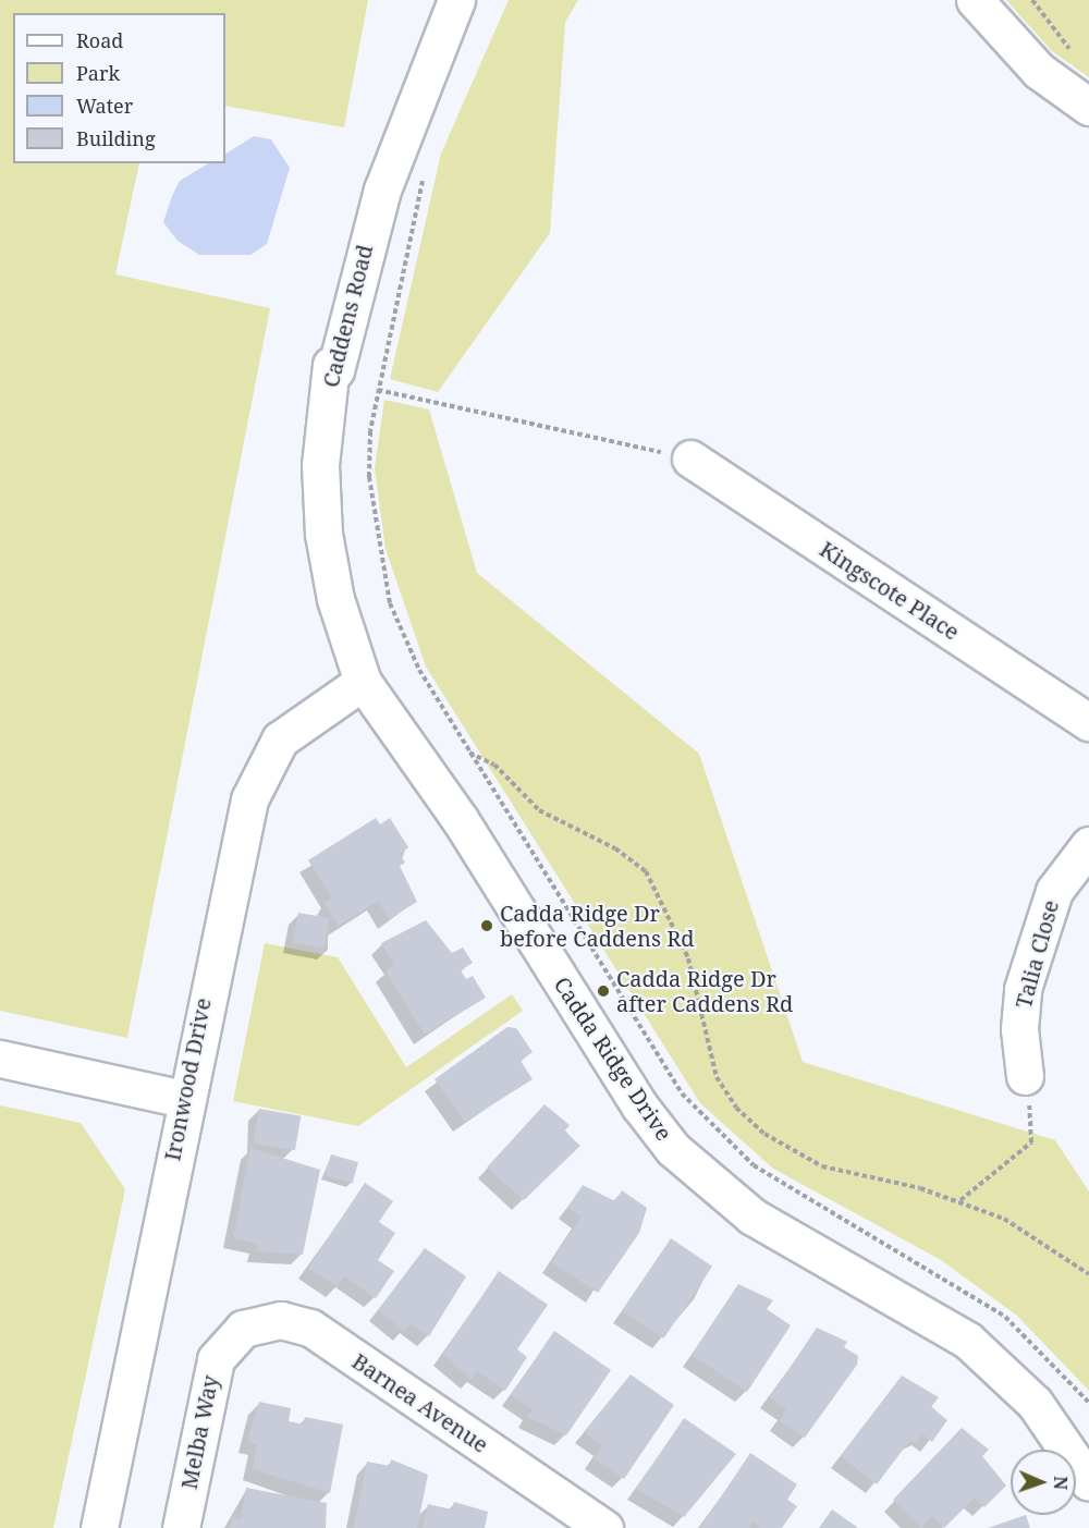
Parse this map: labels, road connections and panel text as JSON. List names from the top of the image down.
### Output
{
  "streets": {
    "street": [
      "Caddens Road",
      "Kingscote Place",
      "Talia Close",
      "Cadda Ridge Drive",
      "Ironwood Drive",
      "Barnea Avenue",
      "Melba Way"
    ]
  },
  "crossings": [
    ["Caddens Road", "Cadda Ridge Drive"],
    ["Caddens Road", "Ironwood Drive"],
    ["Cadda Ridge Drive", "Ironwood Drive"],
    ["Barnea Avenue", "Melba Way"]
  ],
  "places": ["Cadda Ridge Dr before Caddens Rd", "Cadda Ridge Dr after Caddens Rd"],
  "legend": [
    "Road",
    "Park",
    "Water",
    "Building"
  ],
  "north": "right"
}
